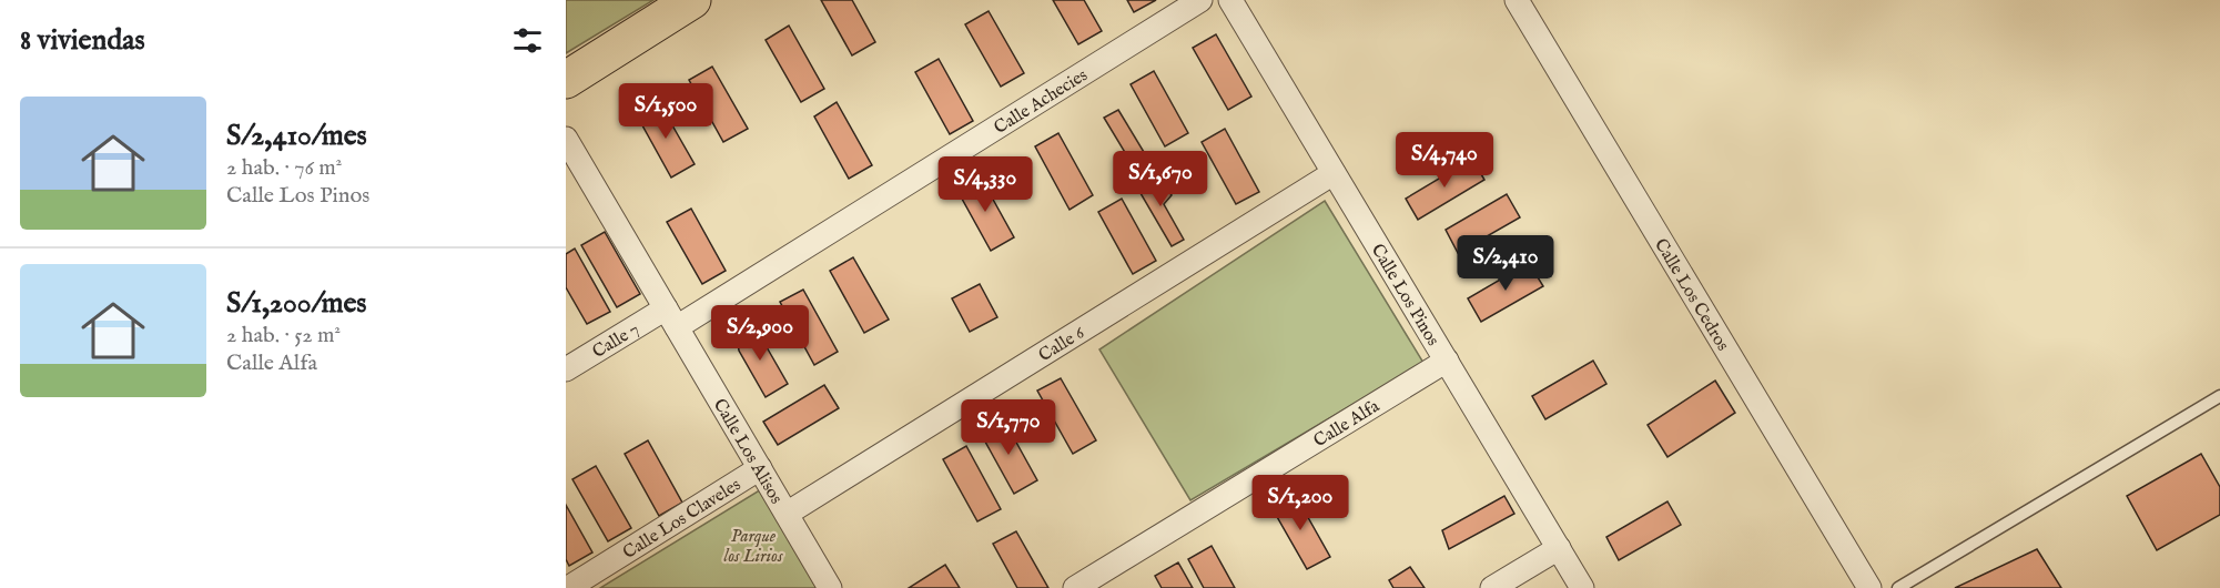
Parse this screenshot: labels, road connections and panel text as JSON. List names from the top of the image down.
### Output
{
  "streets": {
    "street": [
      "Calle Achecies",
      "Calle Los Pinos",
      "Calle Los Cedros",
      "Calle 7",
      "Calle 6",
      "Calle Alfa",
      "Calle Los Alisos",
      "Calle Los Claveles"
    ]
  },
  "crossings": [
    ["Calle Achecies", "Calle 7"],
    ["Calle Achecies", "Calle Los Alisos"],
    ["Calle Los Pinos", "Calle 6"],
    ["Calle Los Pinos", "Calle Alfa"],
    ["Calle 7", "Calle Los Alisos"],
    ["Calle 6", "Calle Los Alisos"],
    ["Calle Los Alisos", "Calle Los Claveles"]
  ],
  "parks": ["Parque los Lirios"],
  "page": {
    "heading": "8 viviendas",
    "list": [
      {
        "name": "S/2,410/mes",
        "note": "2 hab. · 76 m² · Calle Los Pinos"
      },
      {
        "name": "S/1,200/mes",
        "note": "2 hab. · 52 m² · Calle Alfa"
      }
    ],
    "price": [
      "S/1,500",
      "S/4,740",
      "S/1,670",
      "S/4,330",
      "S/2,410",
      "S/2,900",
      "S/1,770",
      "S/1,200"
    ]
  }
}
